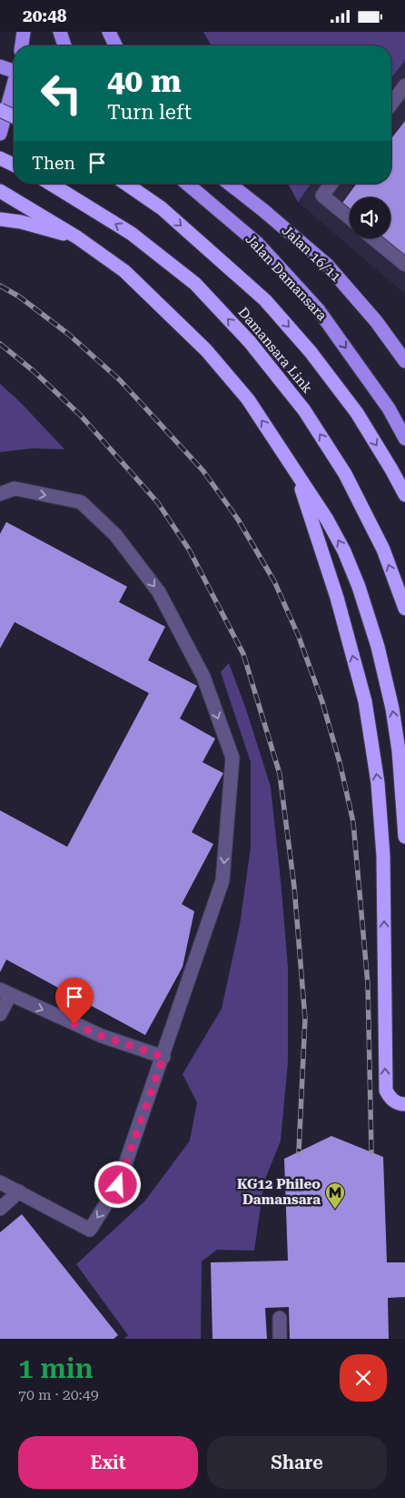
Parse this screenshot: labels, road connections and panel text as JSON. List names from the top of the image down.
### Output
{
  "streets": {
    "highway": ["Damansara Link"],
    "main road": ["Jalan 16/11", "Jalan Damansara"]
  },
  "one_way": ["Jalan Damansara"],
  "places": {
    "metro station": ["KG12 Phileo Damansara"]
  },
  "page": {
    "status": "20:48",
    "turn": ["40 m", "Turn left"],
    "then": "Then",
    "heading": ["1 min", "70 m · 20:49"],
    "buttons": ["Exit", "Share"]
  }
}
